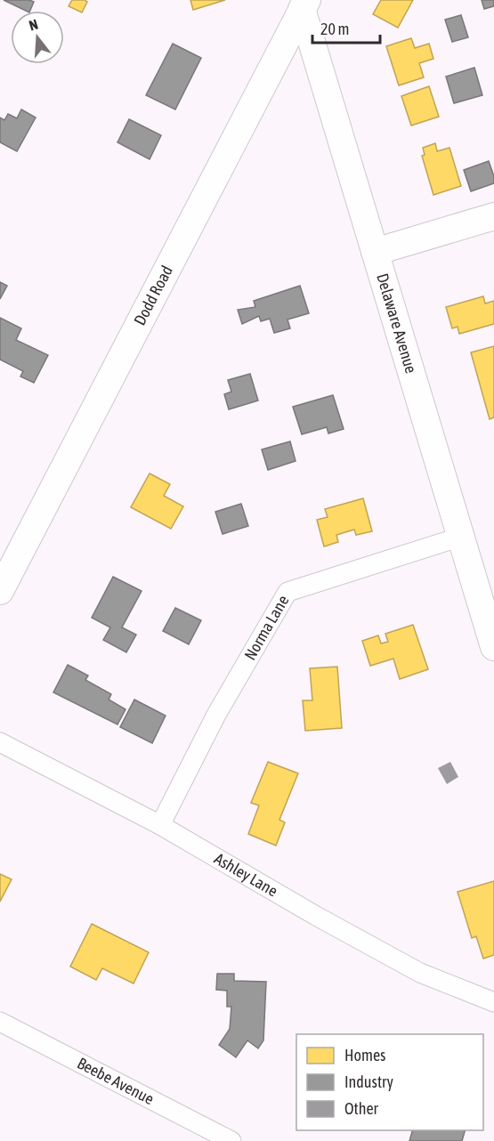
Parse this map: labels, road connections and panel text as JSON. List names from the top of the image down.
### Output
{
  "streets": {
    "street": [
      "Dodd Road",
      "Delaware Avenue",
      "Norma Lane",
      "Ashley Lane",
      "Beebe Avenue"
    ]
  },
  "crossings": [
    ["Dodd Road", "Delaware Avenue"],
    ["Delaware Avenue", "Norma Lane"],
    ["Norma Lane", "Ashley Lane"]
  ],
  "legend": ["Homes", "Industry", "Other"],
  "scale_bar": "20 m",
  "north": "top"
}
